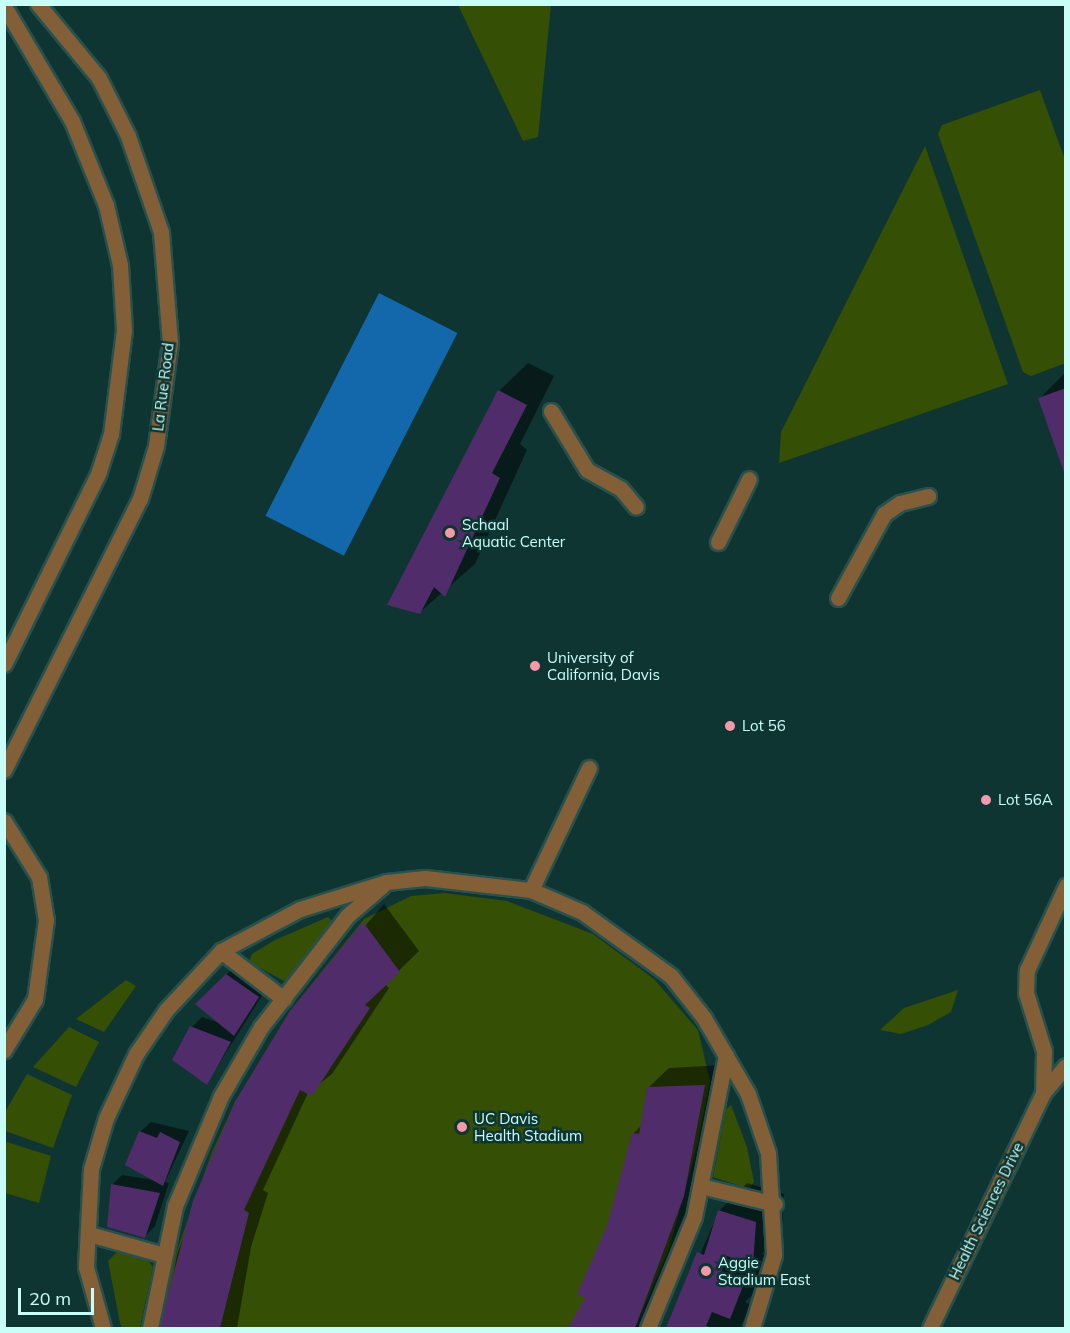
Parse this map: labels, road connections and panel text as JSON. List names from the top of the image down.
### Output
{
  "streets": {
    "street": ["La Rue Road", "Health Sciences Drive"]
  },
  "places": [
    "Schaal Aquatic Center",
    "University of California, Davis",
    "Lot 56",
    "Lot 56A",
    "UC Davis Health Stadium",
    "Aggie Stadium East"
  ],
  "scale_bar": "20 m"
}
